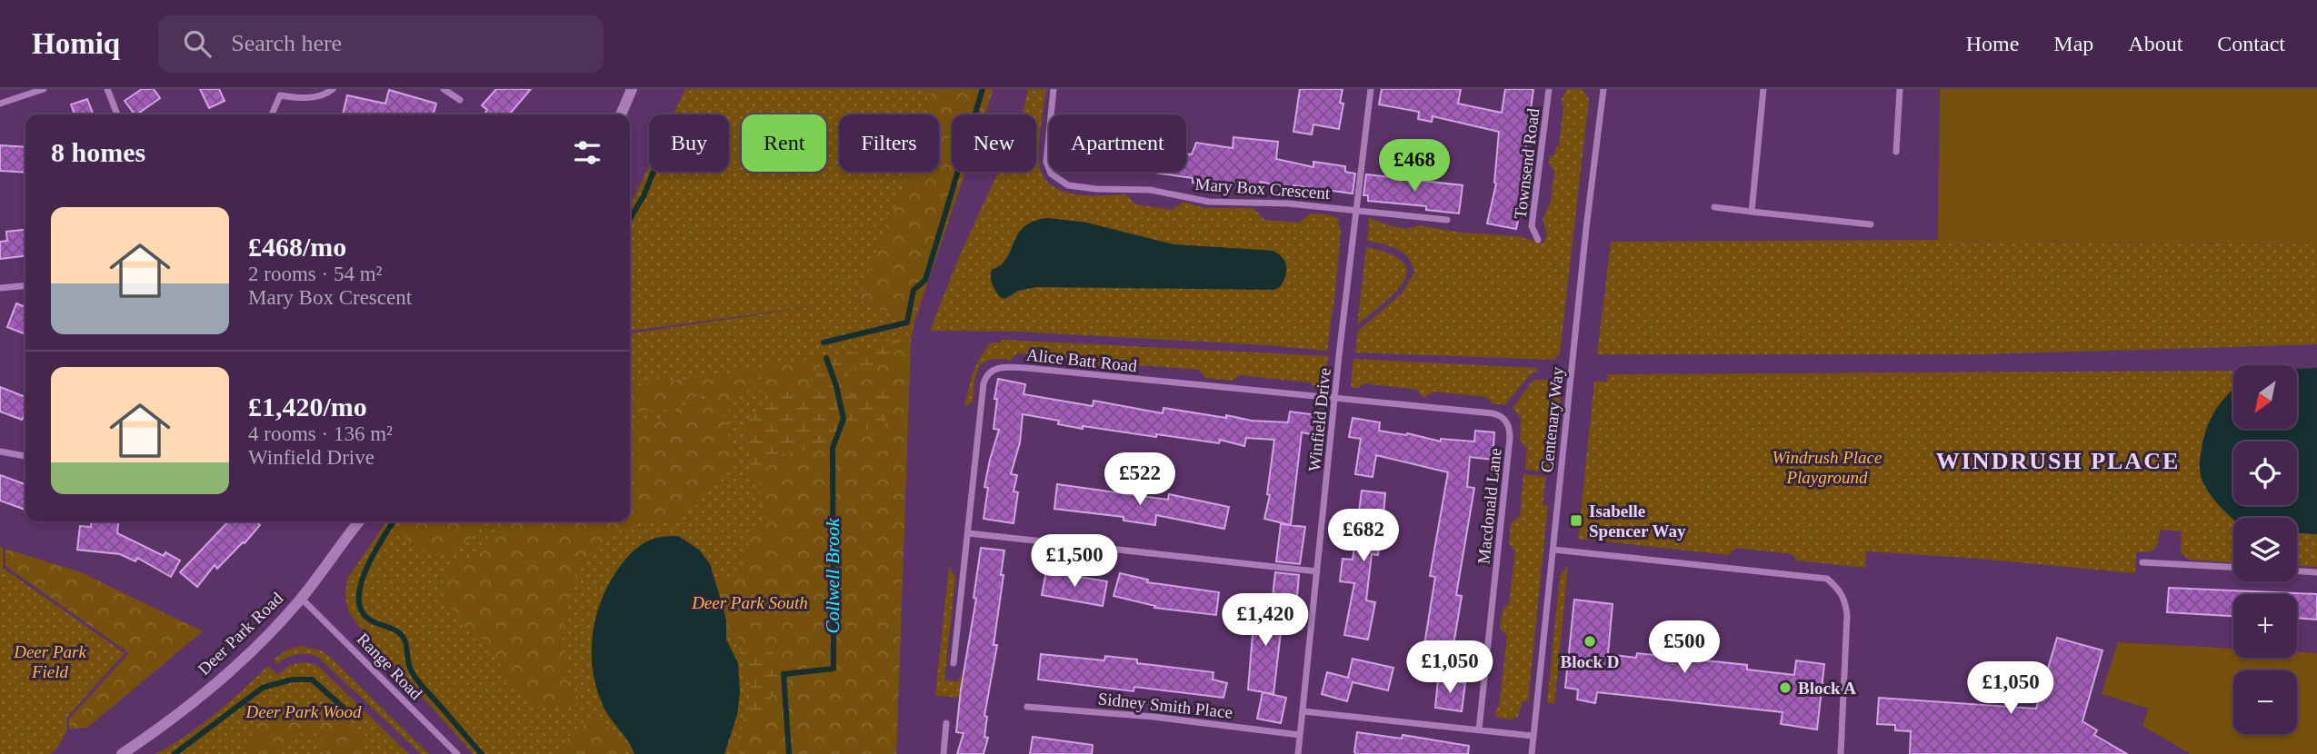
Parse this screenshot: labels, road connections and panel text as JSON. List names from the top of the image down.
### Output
{
  "streets": {
    "street": [
      "Townsend Road",
      "Mary Box Crescent",
      "Alice Batt Road",
      "Winfield Drive",
      "Centenary Way",
      "Macdonald Lane",
      "Deer Park Road",
      "Range Road",
      "Sidney Smith Place"
    ]
  },
  "crossings": [
    ["Mary Box Crescent", "Winfield Drive"],
    ["Alice Batt Road", "Winfield Drive"],
    ["Alice Batt Road", "Macdonald Lane"],
    ["Winfield Drive", "Macdonald Lane"],
    ["Winfield Drive", "Sidney Smith Place"],
    ["Deer Park Road", "Range Road"]
  ],
  "districts": ["WINDRUSH PLACE"],
  "water": ["Collwell Brook"],
  "parks": [
    "Windrush Place Playground",
    "Deer Park South",
    "Deer Park Field",
    "Deer Park Wood"
  ],
  "places": {
    "transit": ["Isabelle Spencer Way"],
    "other": ["Block D", "Block A"]
  },
  "north": "bottom left",
  "page": {
    "header": "Homiq",
    "search": "Search here",
    "nav": [
      "Home",
      "Map",
      "About",
      "Contact"
    ],
    "chip": [
      "Buy",
      "Rent",
      "Filters",
      "New",
      "Apartment"
    ],
    "heading": "8 homes",
    "price": [
      "£468",
      "£522",
      "£682",
      "£1,500",
      "£1,420",
      "£500",
      "£1,050",
      "£1,050"
    ],
    "list": [
      {
        "name": "£468/mo",
        "note": "2 rooms · 54 m² · Mary Box Crescent"
      },
      {
        "name": "£1,420/mo",
        "note": "4 rooms · 136 m² · Winfield Drive"
      }
    ],
    "map_buttons": ["+", "−"]
  }
}
